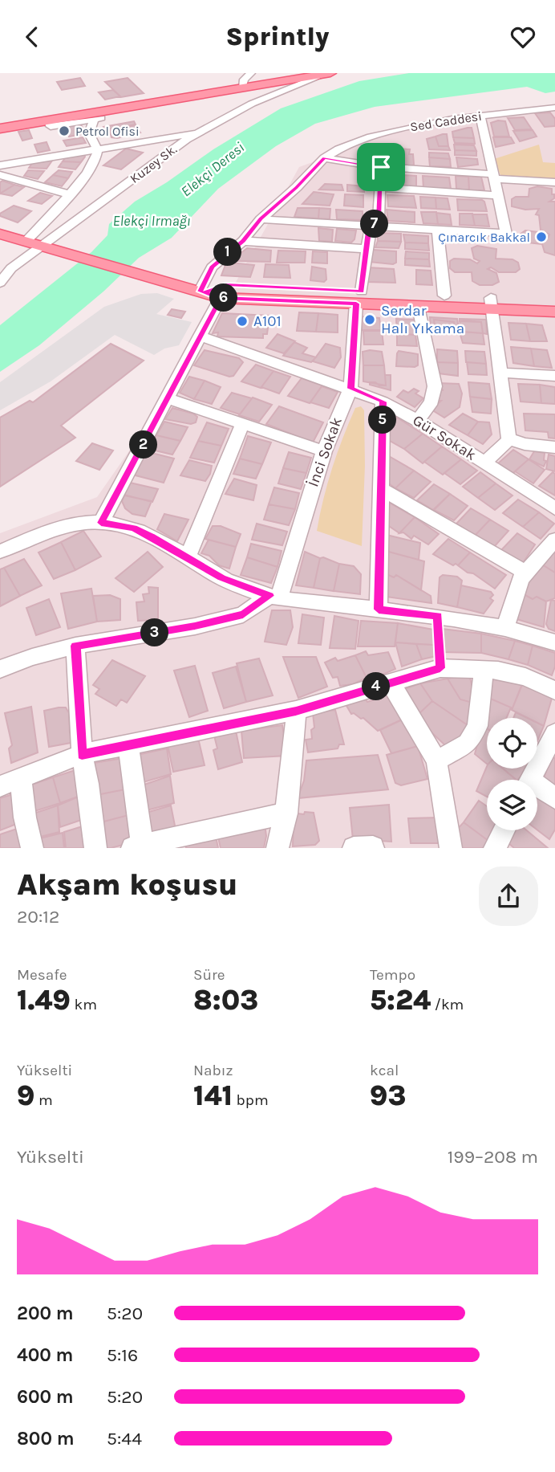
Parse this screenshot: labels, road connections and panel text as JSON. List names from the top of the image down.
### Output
{
  "streets": {
    "street": [
      "Sed Caddesi",
      "Kuzey Sk.",
      "Gür Sokak",
      "İnci Sokak"
    ]
  },
  "crossings": [
    ["Gür Sokak", "İnci Sokak"]
  ],
  "water": ["Elekçi Deresi", "Elekçi Irmağı"],
  "places": [
    "Petrol Ofisi",
    "Çınarcık Bakkal",
    "Serdar Halı Yıkama",
    "A101"
  ],
  "page": {
    "header": "Sprintly",
    "pins": [
      "7",
      "1",
      "6",
      "5",
      "2",
      "3",
      "4"
    ],
    "heading": ["Akşam koşusu", "20:12"],
    "stats": [
      ["Mesafe", "1.49 km"],
      ["Süre", "8:03"],
      ["Tempo", "5:24 /km"],
      ["Yükselti", "9 m"],
      ["Nabız", "141 bpm"],
      ["kcal", "93"]
    ],
    "chart": ["Yükselti", "199–208 m"],
    "list": [
      {
        "name": "200 m",
        "note": "5:20"
      },
      {
        "name": "400 m",
        "note": "5:16"
      },
      {
        "name": "600 m",
        "note": "5:20"
      },
      {
        "name": "800 m",
        "note": "5:44"
      }
    ]
  }
}
